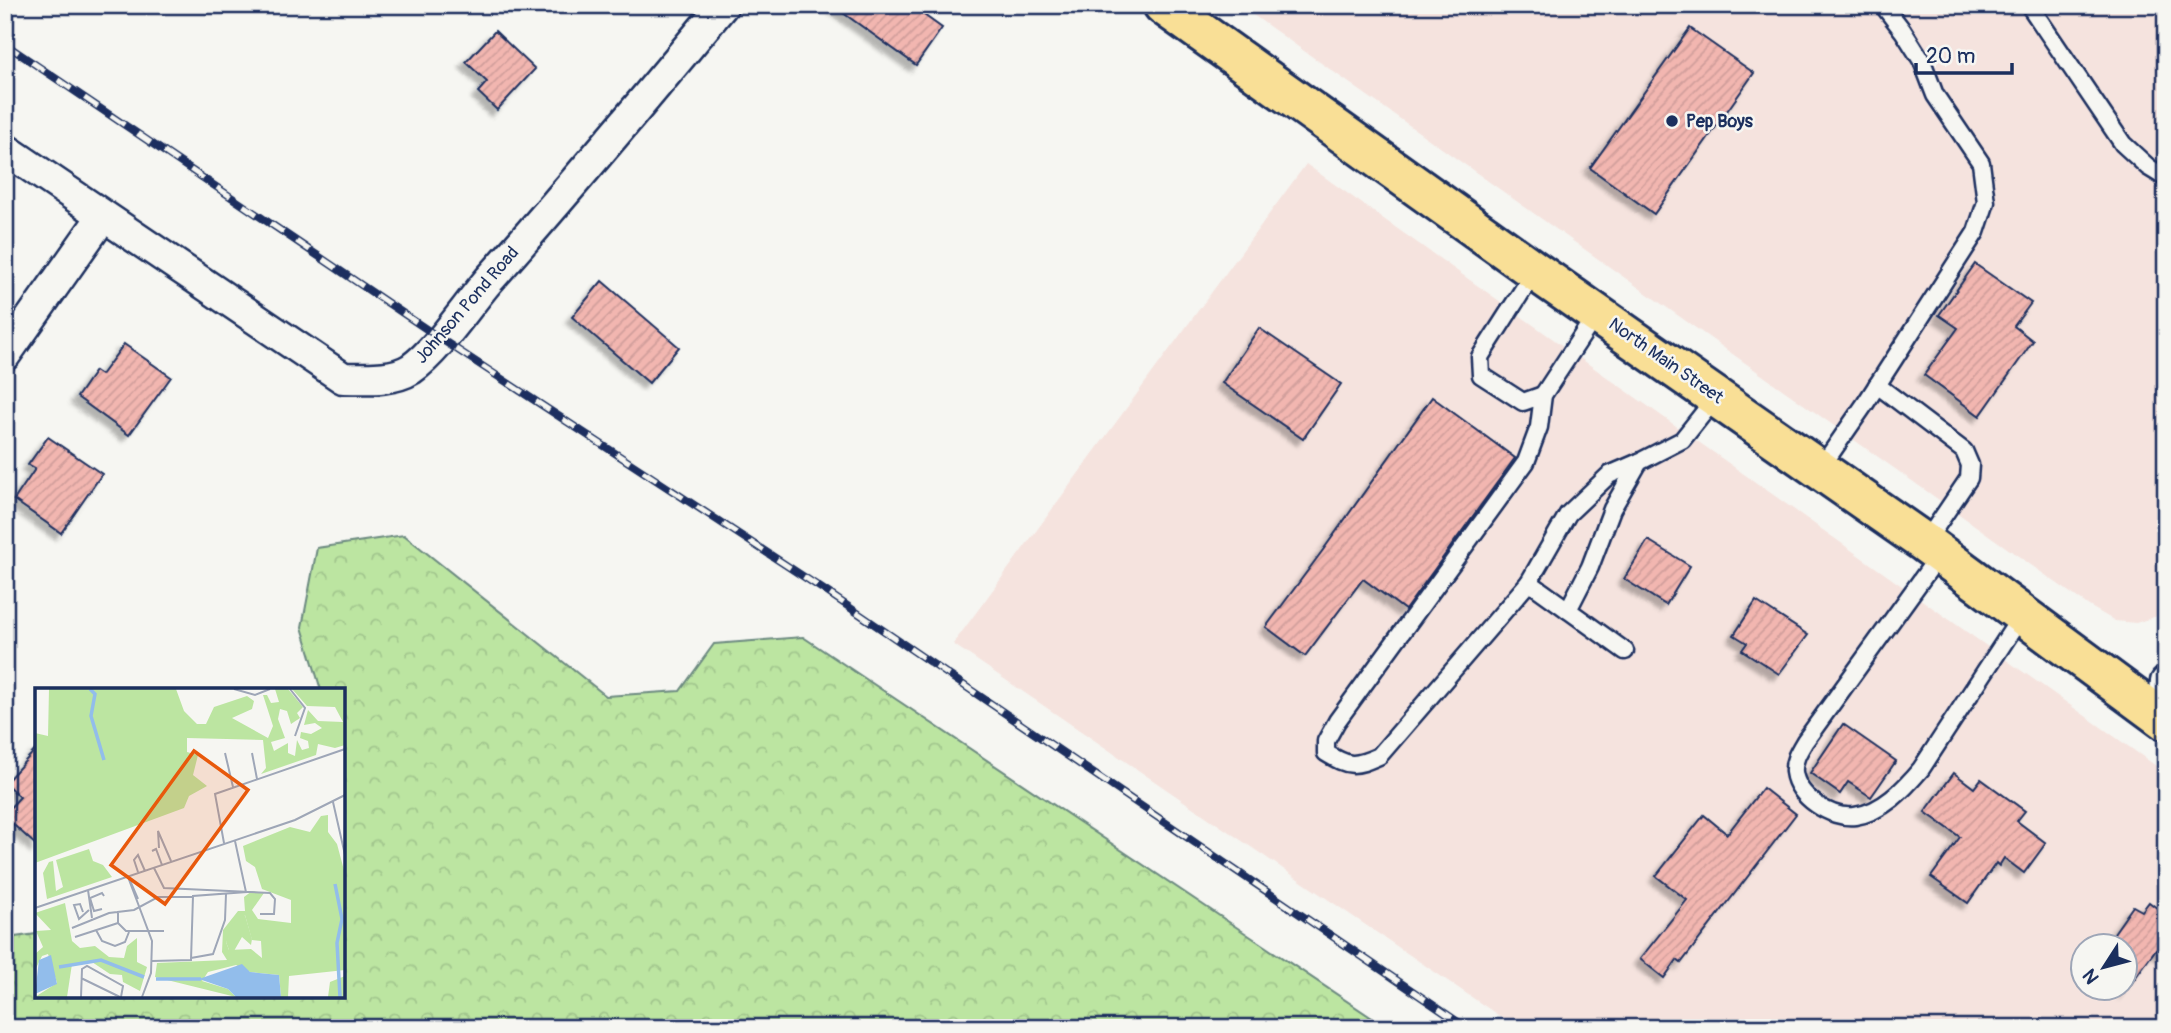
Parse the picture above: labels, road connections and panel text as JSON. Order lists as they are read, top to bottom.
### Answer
{
  "streets": {
    "highway": ["North Main Street"],
    "street": ["Johnson Pond Road"]
  },
  "places": ["Pep Boys"],
  "scale_bar": "20 m",
  "north": "bottom left"
}
